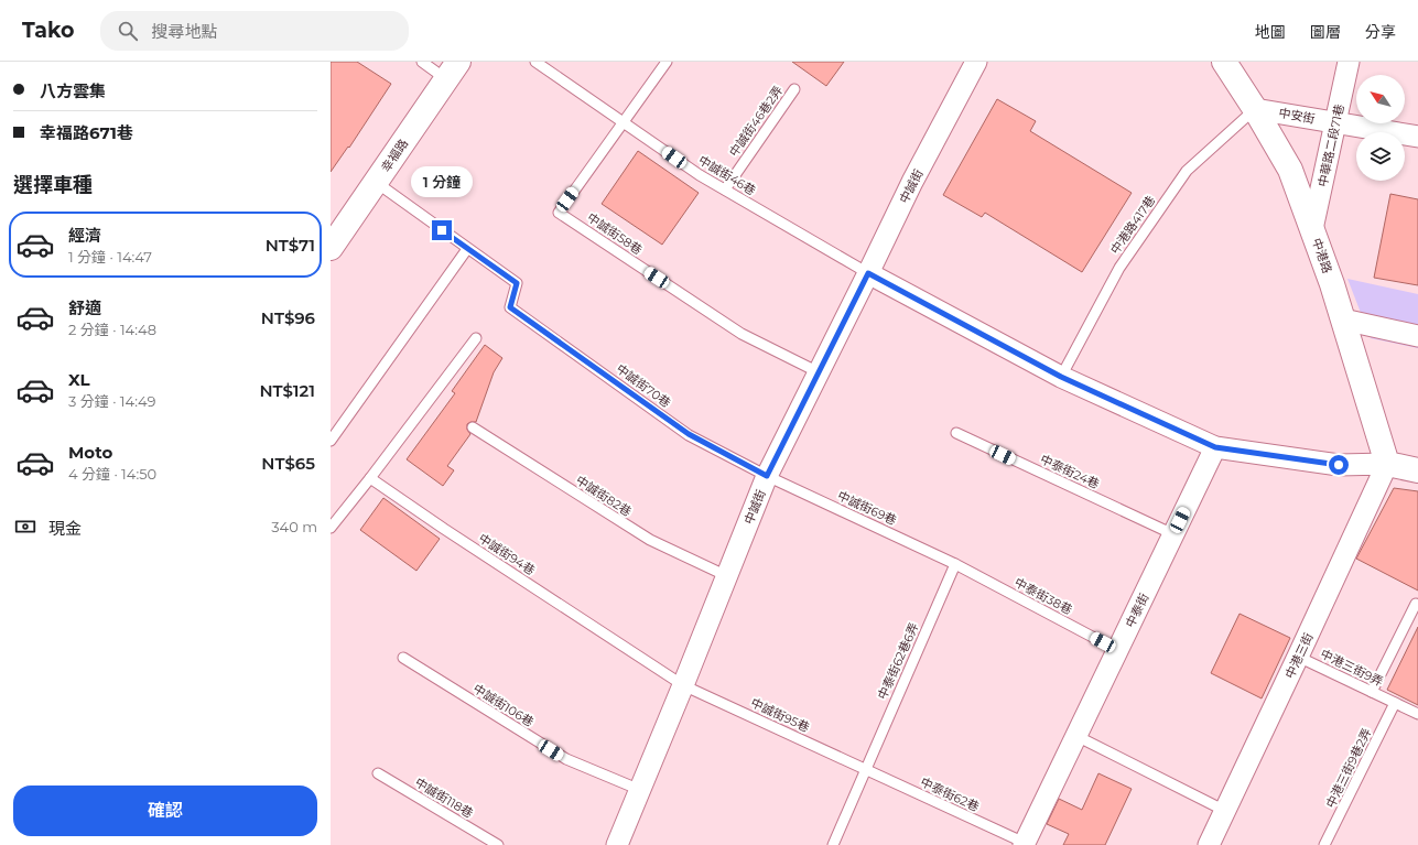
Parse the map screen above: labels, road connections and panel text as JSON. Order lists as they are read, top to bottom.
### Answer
{
  "streets": {
    "street": [
      "中安街",
      "中華路二段71巷",
      "幸福路",
      "中誠街",
      "中港路",
      "中泰街",
      "中港三街"
    ],
    "lane": [
      "中誠街46巷2弄",
      "中誠街46巷",
      "中港路417巷",
      "中誠街58巷",
      "中誠街70巷",
      "中泰街24巷",
      "中誠街82巷",
      "中誠街69巷",
      "中誠街94巷",
      "中泰街38巷",
      "中泰街62巷6弄",
      "中港三街9弄",
      "中誠街106巷",
      "中誠街95巷",
      "中港三街9巷2弄",
      "中泰街62巷",
      "中誠街118巷"
    ]
  },
  "crossings": [
    ["中安街", "中華路二段71巷"],
    ["中安街", "中港路417巷"],
    ["中安街", "中港路"],
    ["中誠街46巷2弄", "中誠街46巷"],
    ["中華路二段71巷", "中港路"],
    ["中誠街46巷", "中誠街"],
    ["中誠街46巷", "中誠街58巷"],
    ["中誠街", "中誠街58巷"],
    ["中誠街", "中誠街70巷"],
    ["中誠街", "中誠街82巷"],
    ["中誠街", "中誠街69巷"],
    ["中誠街", "中誠街94巷"],
    ["中誠街", "中誠街106巷"],
    ["中誠街", "中誠街95巷"],
    ["中港路417巷", "中港路"],
    ["中港路", "中港三街"],
    ["中誠街70巷", "中誠街69巷"],
    ["中泰街24巷", "中泰街"],
    ["中誠街69巷", "中泰街38巷"],
    ["中誠街69巷", "中泰街62巷6弄"],
    ["中誠街94巷", "中誠街95巷"],
    ["中泰街38巷", "中泰街"],
    ["中泰街38巷", "中泰街62巷6弄"],
    ["中泰街", "中泰街62巷"],
    ["中港三街", "中港三街9弄"],
    ["中泰街62巷6弄", "中誠街95巷"],
    ["中泰街62巷6弄", "中泰街62巷"],
    ["中港三街9弄", "中港三街9巷2弄"],
    ["中誠街95巷", "中泰街62巷"]
  ],
  "north": "top left",
  "page": {
    "header": "Tako",
    "search": "搜尋地點",
    "nav": ["地圖", "圖層", "分享"],
    "banner": ["八方雲集", "幸福路671巷"],
    "heading": "選擇車種",
    "bubble": "1 分鐘",
    "list": [
      {
        "name": "經濟",
        "note": "1 分鐘 · 14:47",
        "value": "NT$71"
      },
      {
        "name": "舒適",
        "note": "2 分鐘 · 14:48",
        "value": "NT$96"
      },
      {
        "name": "XL",
        "note": "3 分鐘 · 14:49",
        "value": "NT$121"
      },
      {
        "name": "Moto",
        "note": "4 分鐘 · 14:50",
        "value": "NT$65"
      }
    ],
    "pay": ["現金", "340 m"],
    "buttons": "確認"
  }
}
